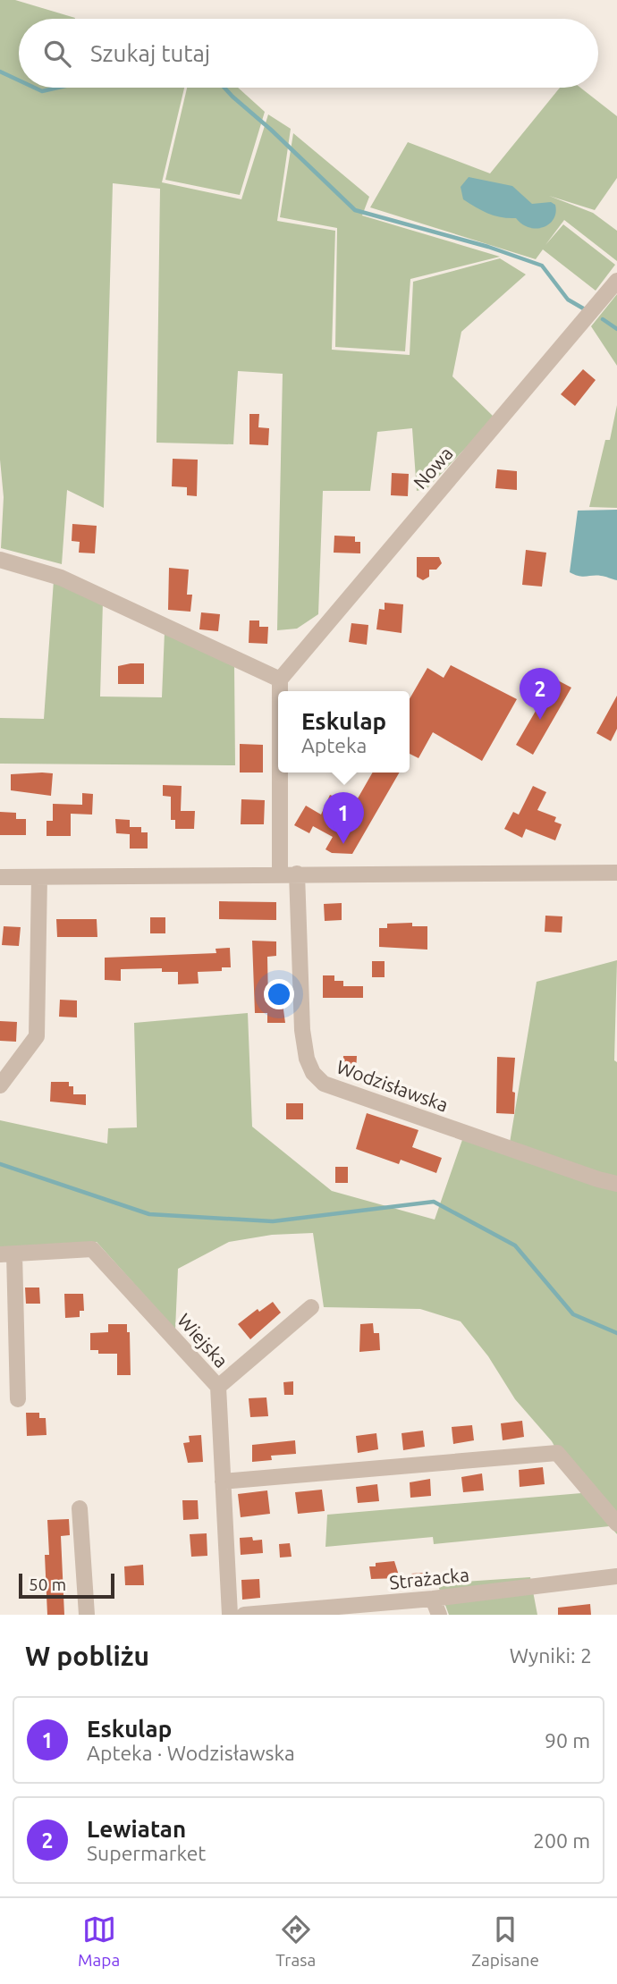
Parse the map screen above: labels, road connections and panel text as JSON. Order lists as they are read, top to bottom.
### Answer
{
  "streets": {
    "street": [
      "Nowa",
      "Wodzisławska",
      "Wiejska",
      "Strażacka"
    ]
  },
  "scale_bar": "50 m",
  "page": {
    "search": "Szukaj tutaj",
    "pins": ["2", "1"],
    "popup": ["Eskulap", "Apteka"],
    "scale": "50 m",
    "heading": ["W pobliżu", "Wyniki: 2"],
    "list": [
      {
        "mark": "1",
        "name": "Eskulap",
        "note": "Apteka · Wodzisławska",
        "value": "90 m"
      },
      {
        "mark": "2",
        "name": "Lewiatan",
        "note": "Supermarket",
        "value": "200 m"
      }
    ],
    "nav": ["Mapa", "Trasa", "Zapisane"]
  }
}
